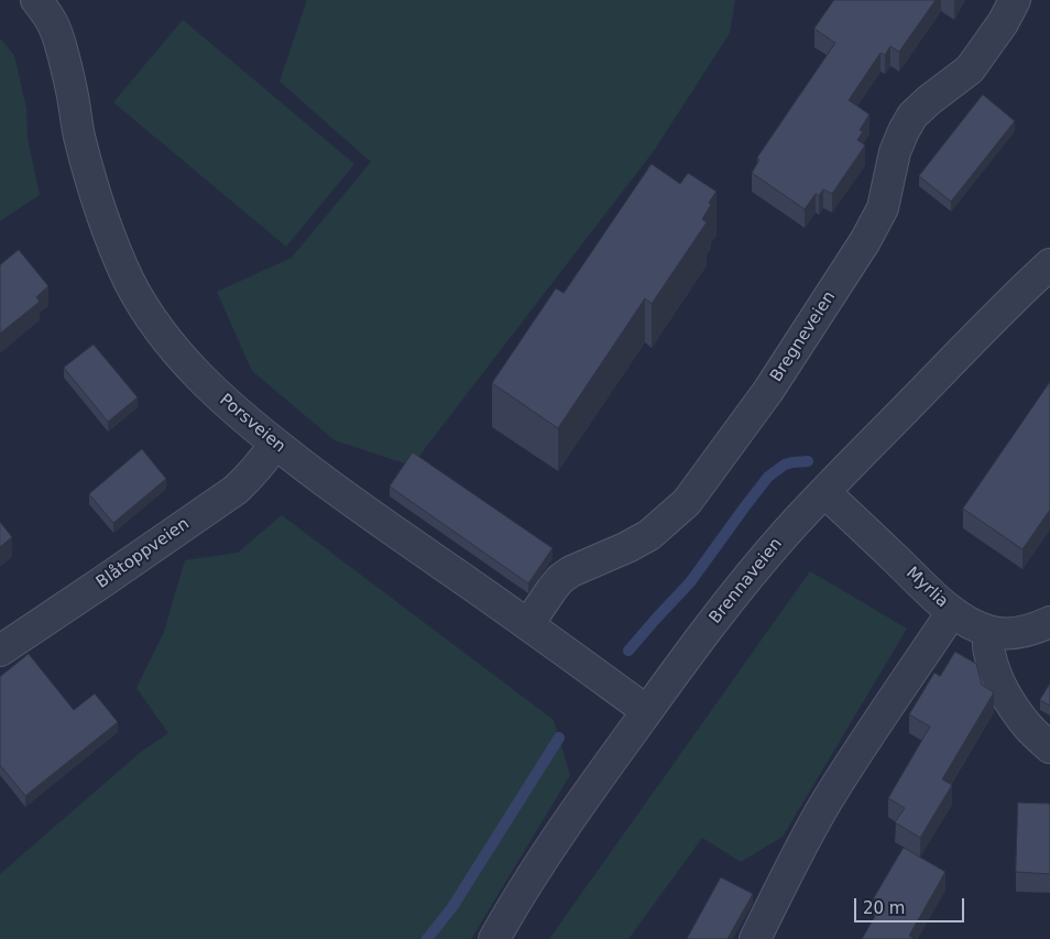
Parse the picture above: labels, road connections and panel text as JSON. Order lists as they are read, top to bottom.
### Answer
{
  "streets": {
    "street": [
      "Bregneveien",
      "Porsveien",
      "Blåtoppveien",
      "Brennaveien",
      "Myrlia"
    ]
  },
  "crossings": [
    ["Bregneveien", "Porsveien"],
    ["Porsveien", "Blåtoppveien"],
    ["Porsveien", "Brennaveien"],
    ["Brennaveien", "Myrlia"]
  ],
  "scale_bar": "20 m"
}
